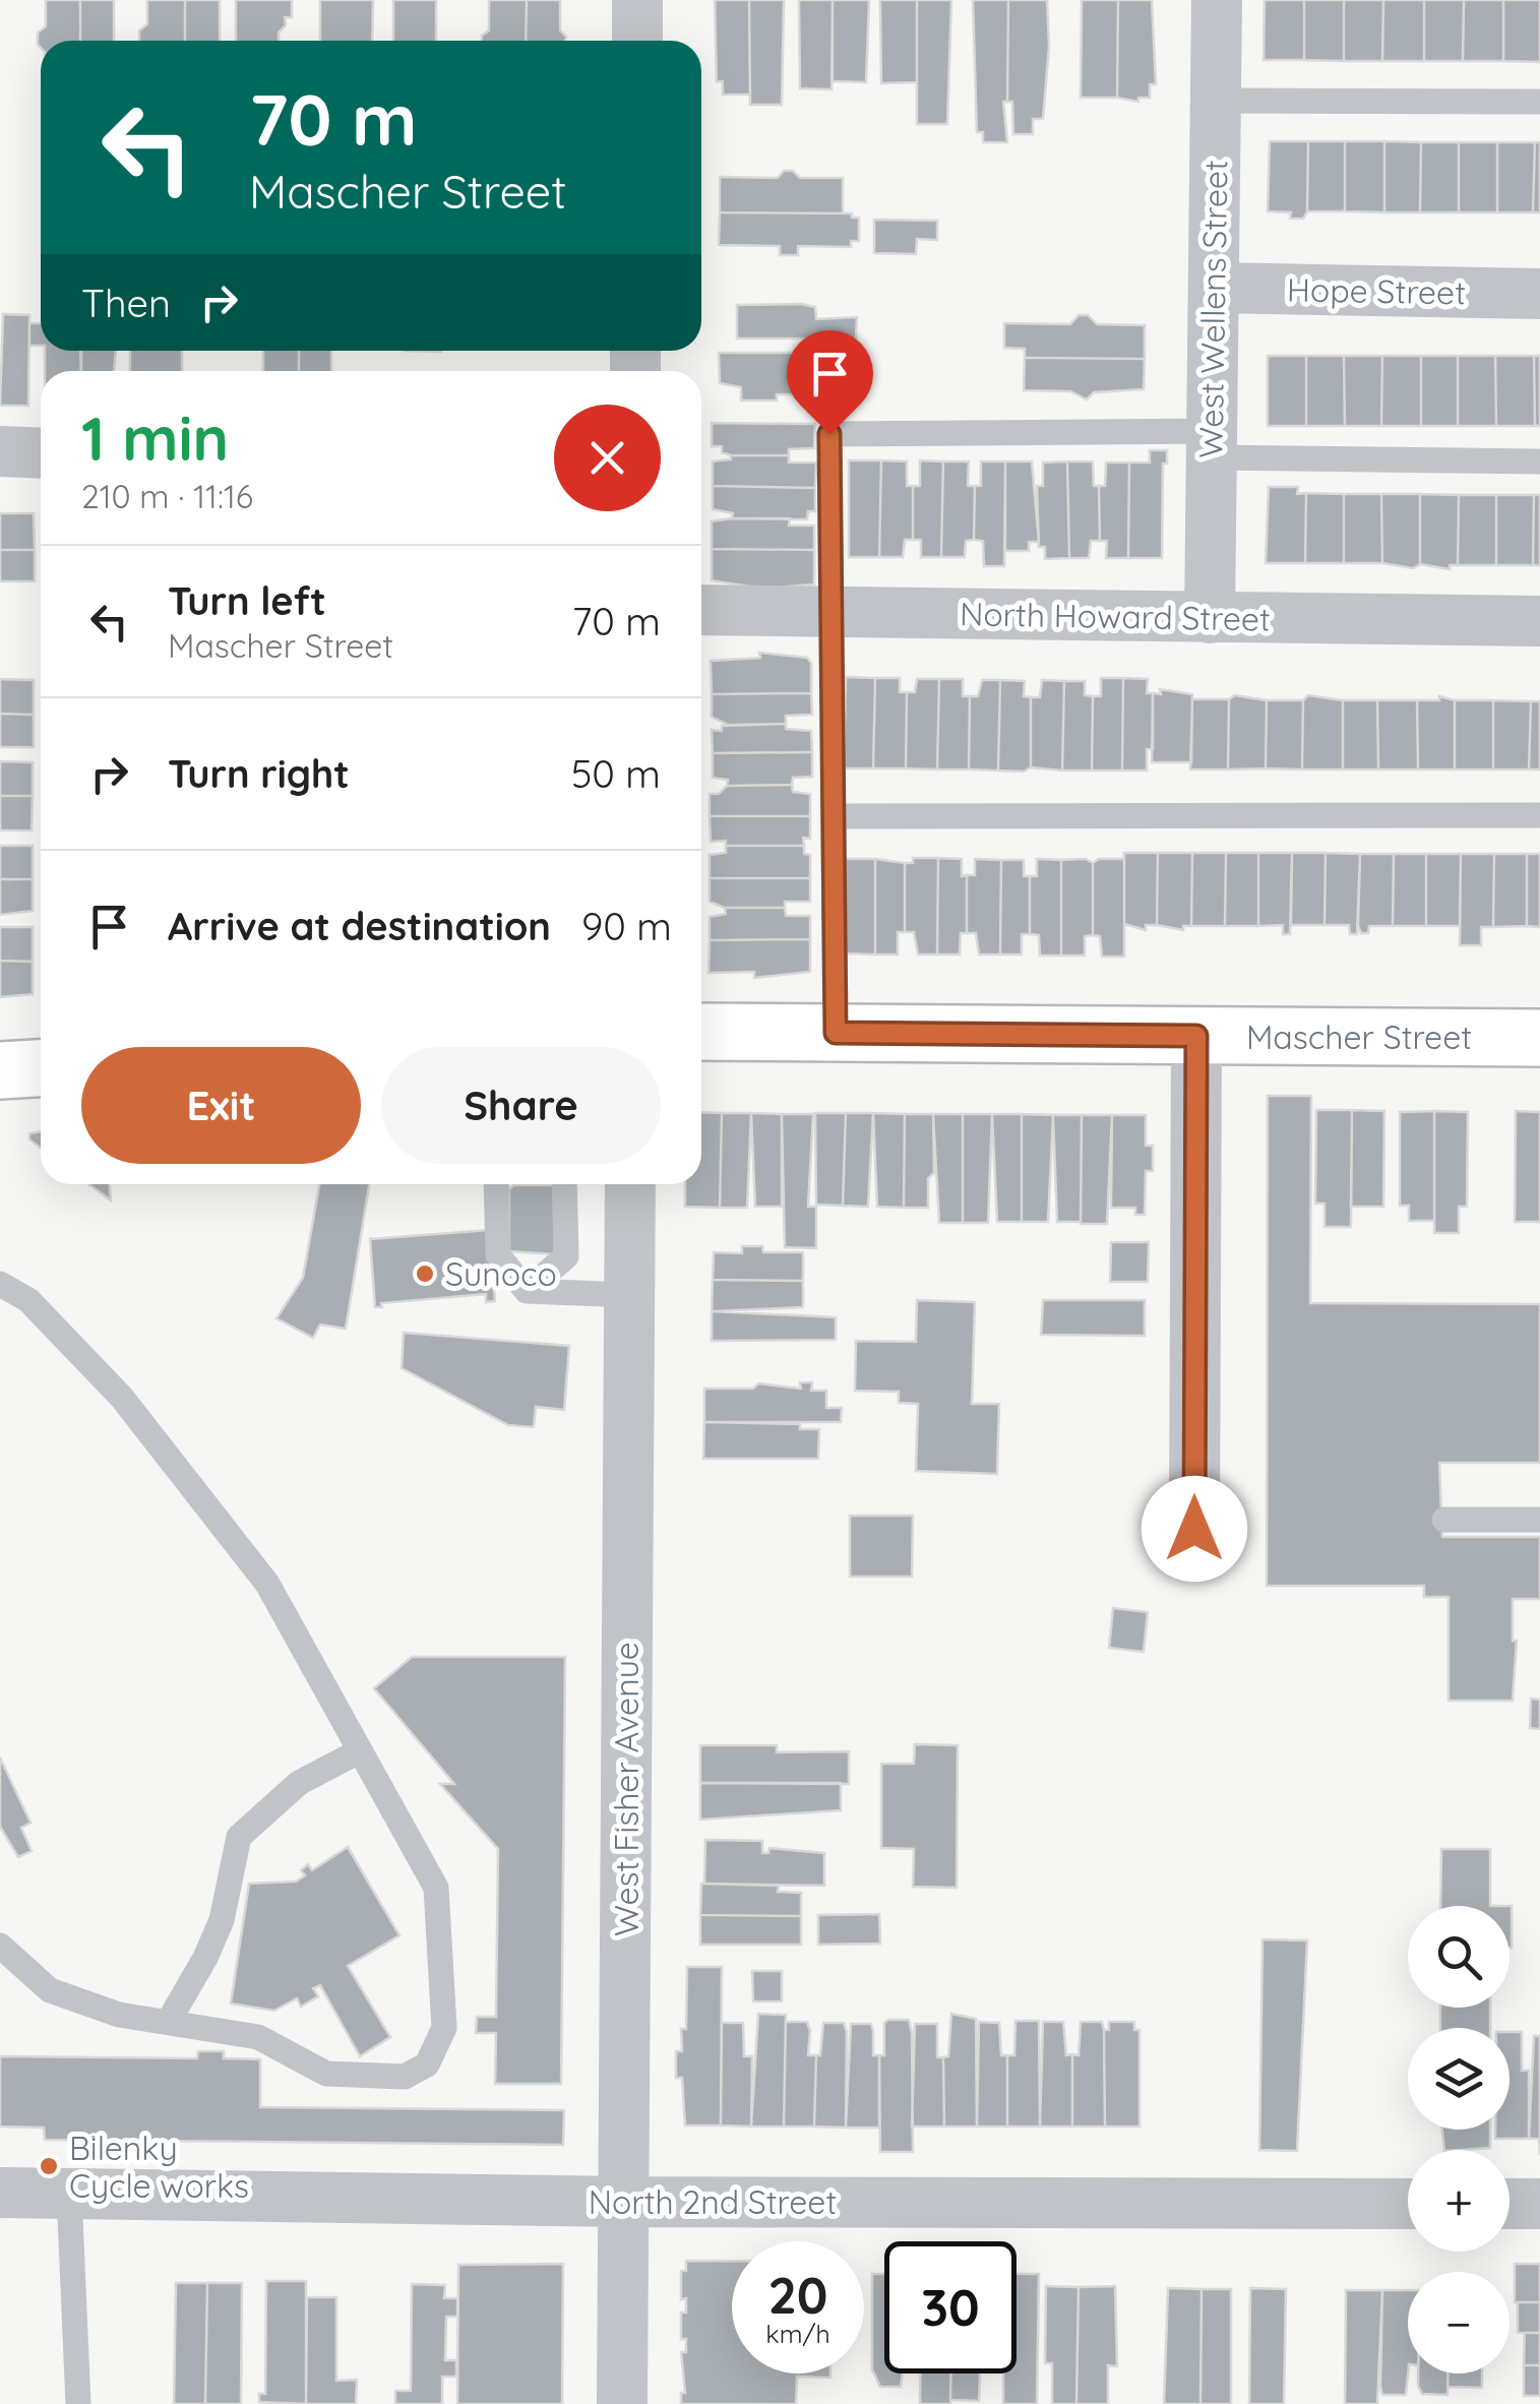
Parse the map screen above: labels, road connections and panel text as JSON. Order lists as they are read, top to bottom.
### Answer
{
  "streets": {
    "street": [
      "Hope Street",
      "West Wellens Street",
      "North Howard Street",
      "Mascher Street",
      "West Fisher Avenue",
      "North 2nd Street"
    ]
  },
  "crossings": [
    ["Hope Street", "West Wellens Street"],
    ["West Wellens Street", "North Howard Street"],
    ["West Fisher Avenue", "North 2nd Street"]
  ],
  "places": ["Sunoco", "Bilenky Cycle works"],
  "page": {
    "turn": ["70 m", "Mascher Street"],
    "then": "Then",
    "heading": ["1 min", "210 m · 11:16"],
    "list": [
      {
        "name": "Turn left",
        "note": "Mascher Street",
        "value": "70 m"
      },
      {
        "name": "Turn right",
        "value": "50 m"
      },
      {
        "name": "Arrive at destination",
        "value": "90 m"
      }
    ],
    "buttons": ["Exit", "Share"],
    "map_buttons": ["+", "−"],
    "speed": "20 km/h",
    "limit": "30"
  }
}
